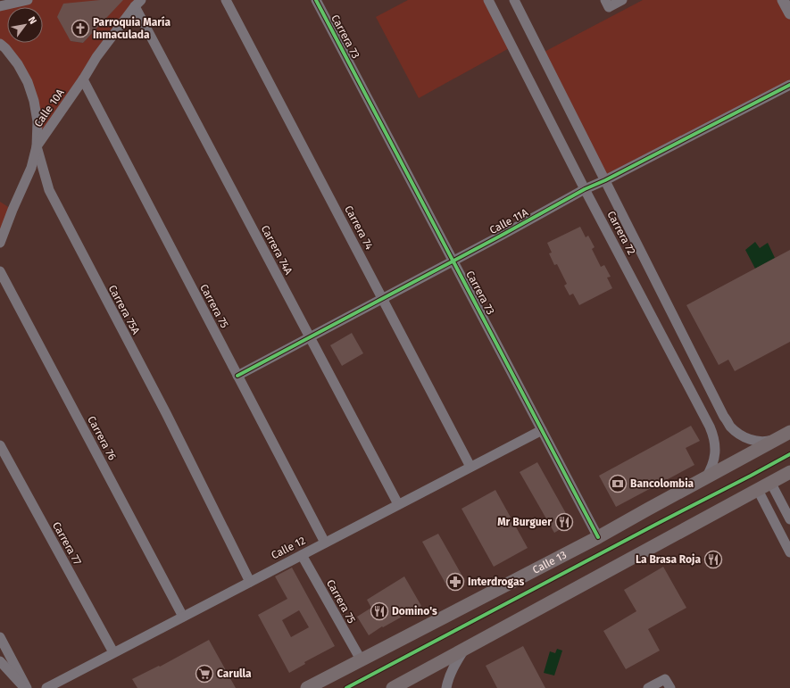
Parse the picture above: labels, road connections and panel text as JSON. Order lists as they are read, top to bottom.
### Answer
{
  "streets": {
    "main road": ["Calle 13"],
    "street": [
      "Carrera 73",
      "Calle 10A",
      "Calle 11A",
      "Carrera 74",
      "Carrera 72",
      "Carrera 74A",
      "Carrera 75",
      "Carrera 75A",
      "Carrera 76",
      "Carrera 77",
      "Calle 12"
    ]
  },
  "crossings": [
    ["Carrera 73", "Calle 11A"],
    ["Carrera 73", "Calle 12"],
    ["Carrera 73", "Calle 13"],
    ["Calle 10A", "Carrera 74A"],
    ["Calle 10A", "Carrera 75"],
    ["Calle 10A", "Carrera 75A"],
    ["Calle 11A", "Carrera 74"],
    ["Calle 11A", "Carrera 72"],
    ["Calle 11A", "Carrera 74A"],
    ["Calle 11A", "Carrera 75"],
    ["Carrera 74", "Calle 12"],
    ["Carrera 72", "Calle 13"],
    ["Carrera 74A", "Calle 12"],
    ["Carrera 75", "Calle 12"],
    ["Carrera 75", "Calle 13"],
    ["Carrera 75A", "Calle 12"],
    ["Carrera 76", "Calle 12"],
    ["Carrera 77", "Calle 12"]
  ],
  "places": {
    "church": ["Parroquia María Inmaculada"],
    "bank": ["Bancolombia"],
    "restaurant": ["Mr Burguer", "La Brasa Roja", "Domino's"],
    "pharmacy": ["Interdrogas"],
    "supermarket": ["Carulla"]
  },
  "north": "top right"
}
